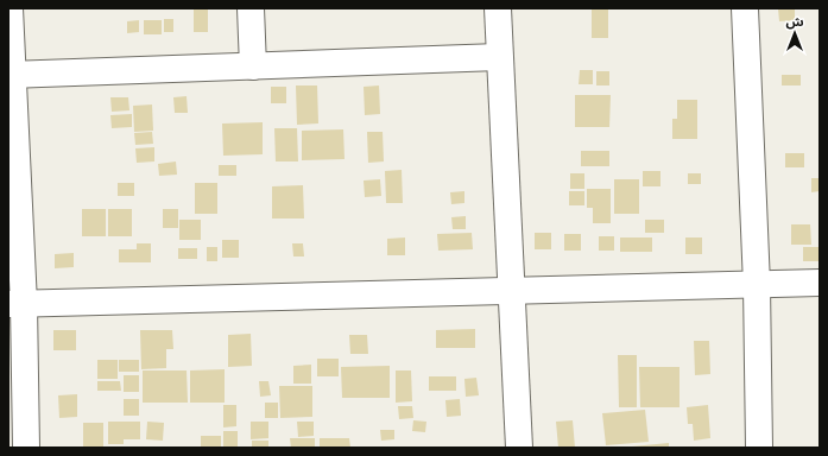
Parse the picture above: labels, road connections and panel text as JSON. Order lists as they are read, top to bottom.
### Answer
{
  "north": "top"
}
